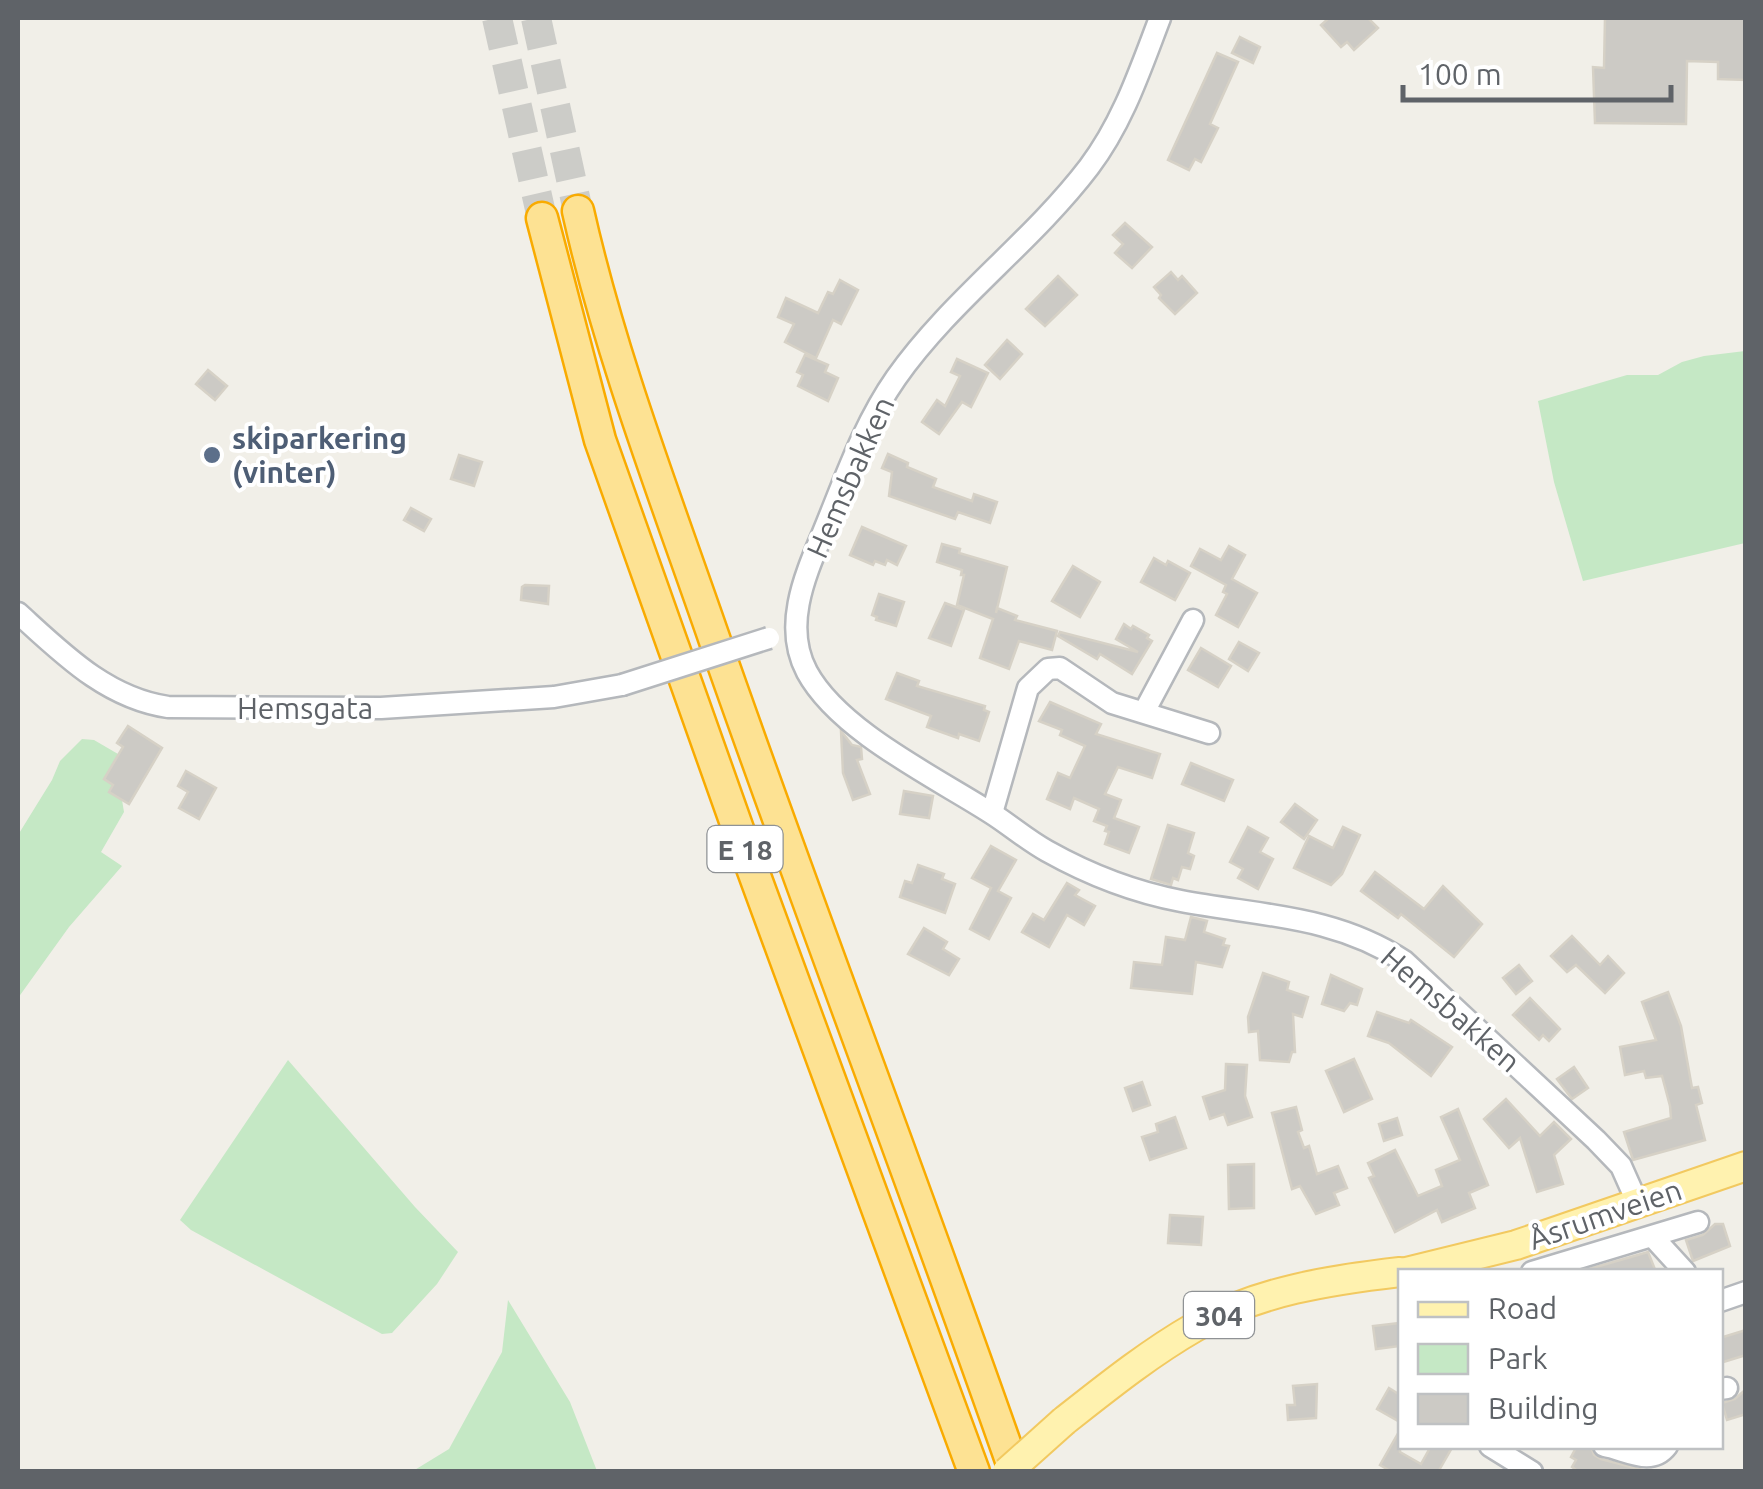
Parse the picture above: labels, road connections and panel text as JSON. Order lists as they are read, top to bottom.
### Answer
{
  "streets": {
    "highway": ["E 18"],
    "main road": ["Åsrumveien", "304"],
    "street": ["Hemsbakken", "Hemsgata"]
  },
  "crossings": [
    ["Hemsbakken", "Hemsgata"],
    ["Hemsbakken", "Åsrumveien"],
    ["E 18", "Åsrumveien"]
  ],
  "places": ["skiparkering (vinter)"],
  "legend": ["Road", "Park", "Building"],
  "scale_bar": "100 m"
}
